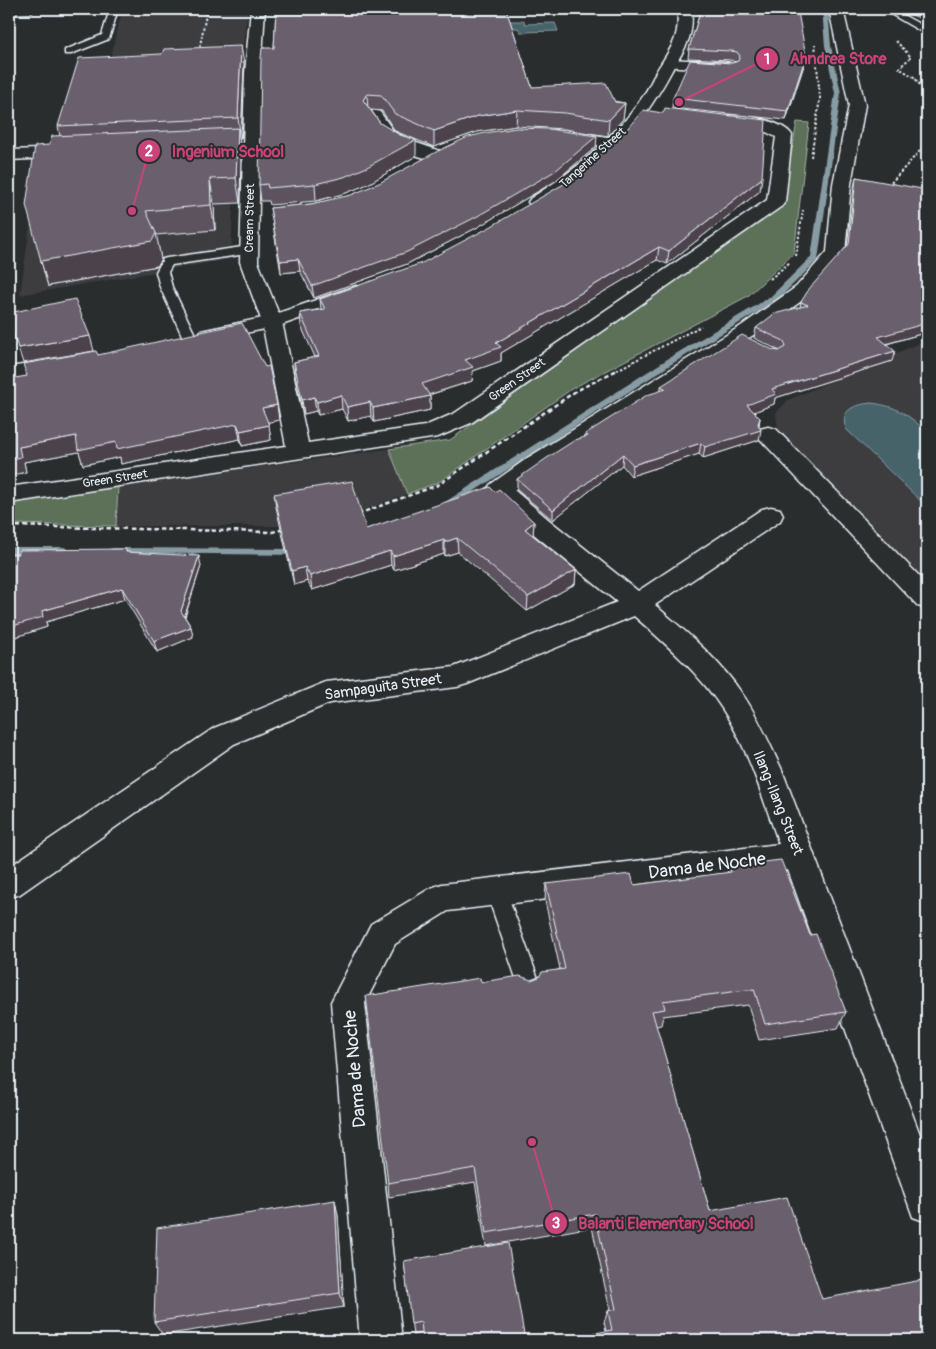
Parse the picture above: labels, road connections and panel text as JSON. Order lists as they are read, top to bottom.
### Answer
{
  "streets": {
    "street": [
      "Tangerine Street",
      "Cream Street",
      "Green Street",
      "Sampaguita Street",
      "Ilang-Ilang Street",
      "Dama de Noche"
    ]
  },
  "crossings": [
    ["Cream Street", "Green Street"],
    ["Sampaguita Street", "Ilang-Ilang Street"],
    ["Ilang-Ilang Street", "Dama de Noche"]
  ],
  "places": ["Ahndrea Store", "Ingenium School", "Balanti Elementary School"]
}
